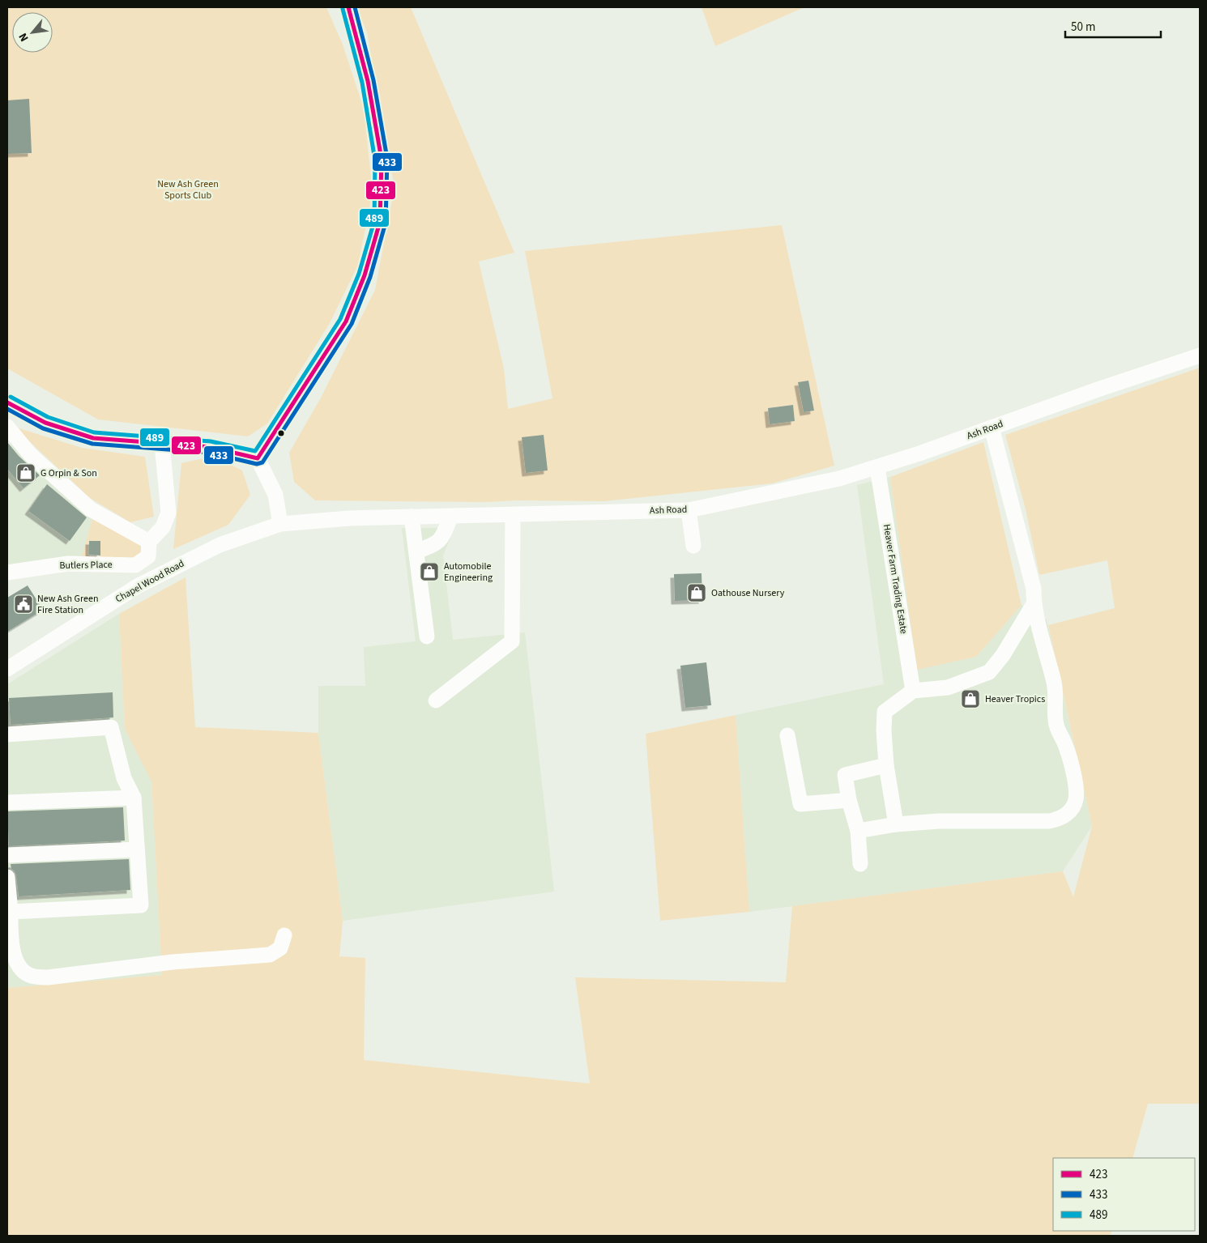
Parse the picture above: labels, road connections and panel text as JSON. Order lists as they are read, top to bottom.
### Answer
{
  "streets": {
    "street": [
      "Ash Road",
      "Butlers Place",
      "Heaver Farm Trading Estate",
      "Chapel Wood Road"
    ]
  },
  "crossings": [
    ["Ash Road", "Heaver Farm Trading Estate"],
    ["Ash Road", "Chapel Wood Road"]
  ],
  "parks": ["New Ash Green Sports Club"],
  "places": {
    "shop": [
      "G Orpin & Son",
      "Automobile Engineering",
      "Oathouse Nursery",
      "Heaver Tropics"
    ],
    "public building": ["New Ash Green Fire Station"]
  },
  "lines": ["transit line 423", "transit line 433", "transit line 489"],
  "legend": ["423", "433", "489"],
  "scale_bar": "50 m",
  "north": "bottom left"
}
